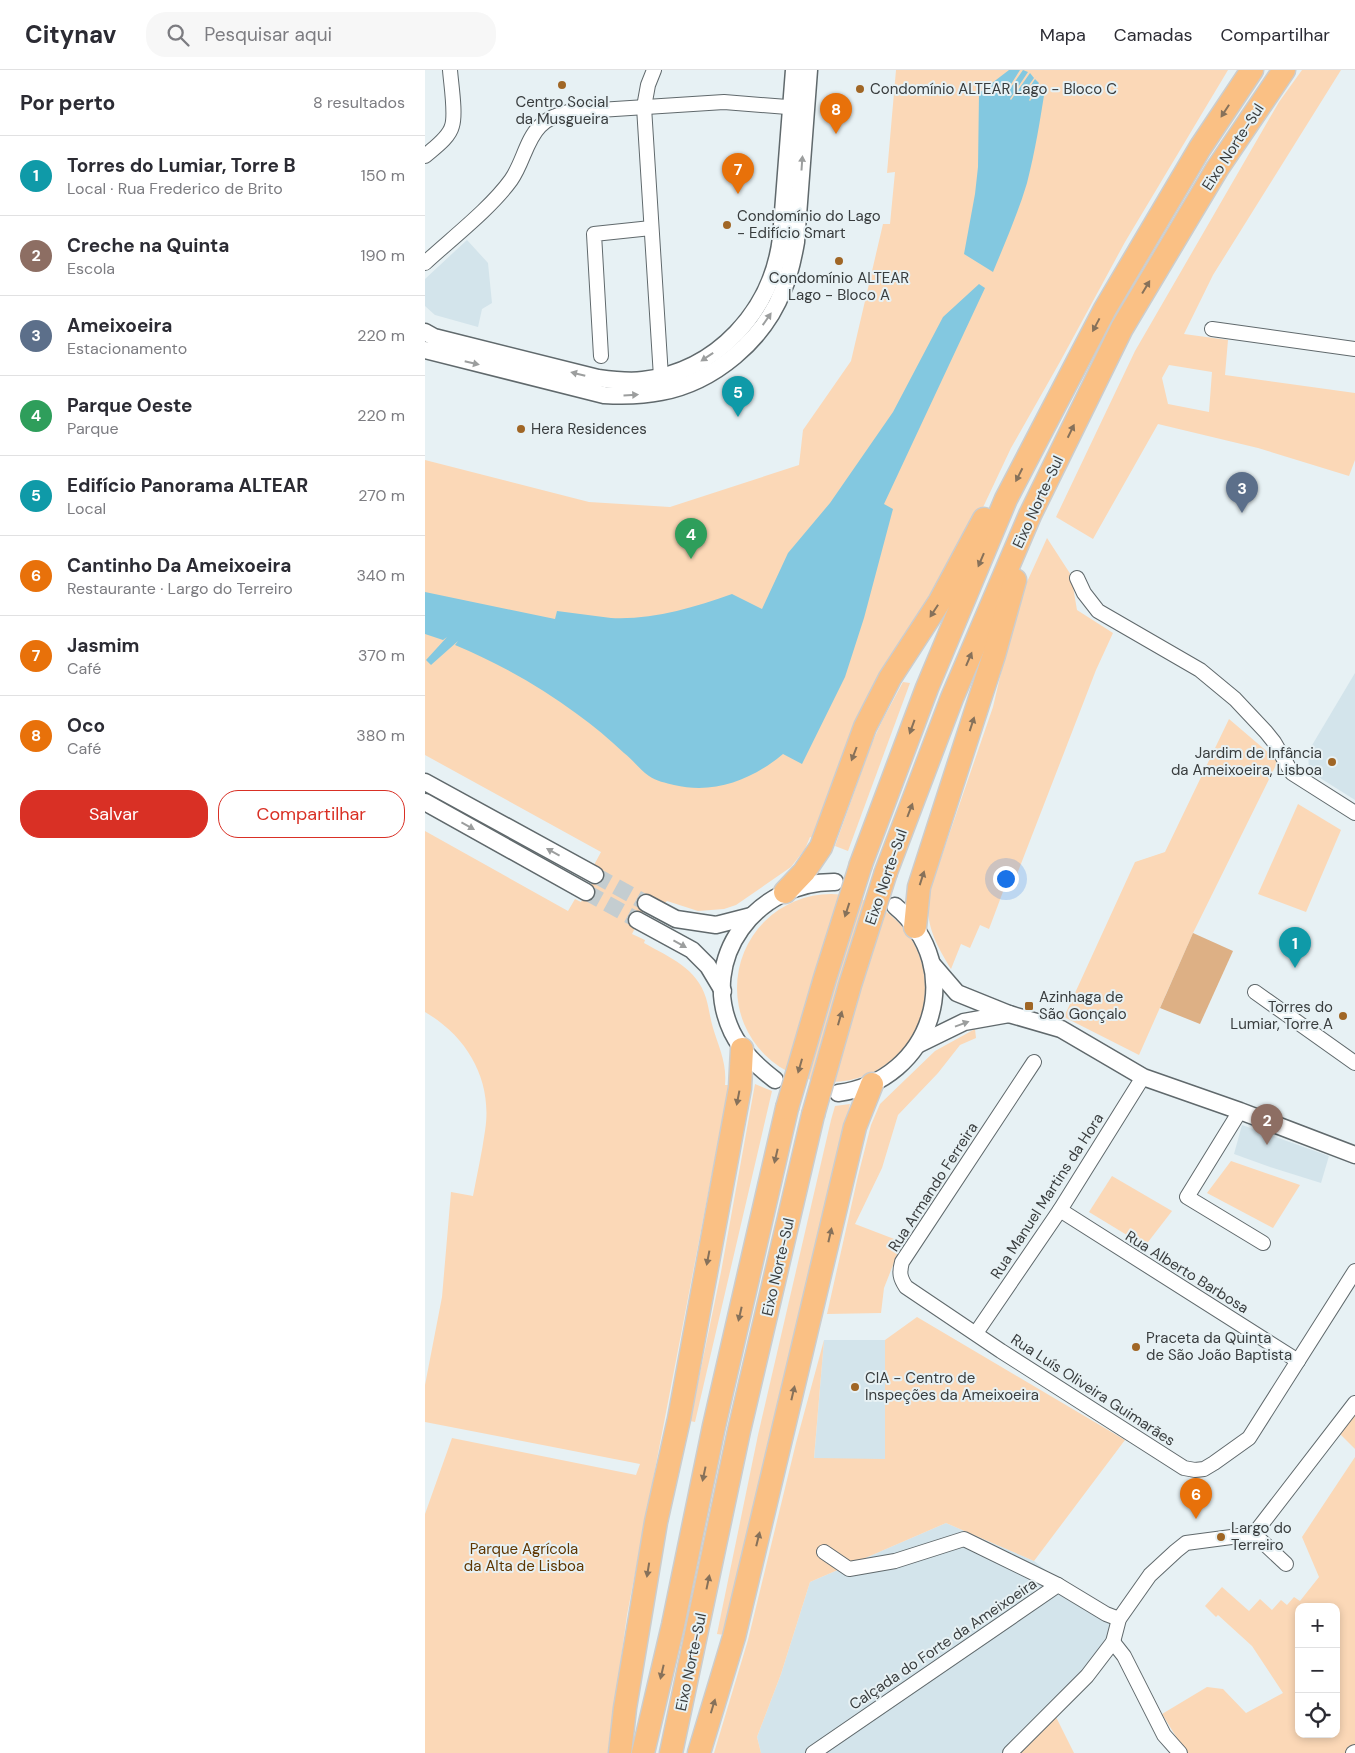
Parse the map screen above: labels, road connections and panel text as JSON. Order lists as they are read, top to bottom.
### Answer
{
  "streets": {
    "highway": ["Eixo Norte-Sul"],
    "street": [
      "Rua Armando Ferreira",
      "Rua Manuel Martins da Hora",
      "Rua Alberto Barbosa",
      "Rua Luís Oliveira Guimarães",
      "Calçada do Forte da Ameixoeira"
    ]
  },
  "crossings": [
    ["Rua Armando Ferreira", "Rua Manuel Martins da Hora"],
    ["Rua Armando Ferreira", "Rua Luís Oliveira Guimarães"],
    ["Rua Manuel Martins da Hora", "Rua Alberto Barbosa"],
    ["Rua Manuel Martins da Hora", "Rua Luís Oliveira Guimarães"],
    ["Rua Alberto Barbosa", "Rua Luís Oliveira Guimarães"]
  ],
  "parks": ["Parque Agrícola da Alta de Lisboa"],
  "places": {
    "other": [
      "Centro Social da Musgueira",
      "Condomínio ALTEAR Lago - Bloco C",
      "Condomínio do Lago - Edifício Smart",
      "Condomínio ALTEAR Lago - Bloco A",
      "Hera Residences",
      "Jardim de Infância da Ameixoeira, Lisboa",
      "Torres do Lumiar, Torre A",
      "Praceta da Quinta de São João Baptista",
      "CIA - Centro de Inspeções da Ameixoeira",
      "Largo do Terreiro"
    ],
    "transit": ["Azinhaga de São Gonçalo"]
  },
  "page": {
    "header": "Citynav",
    "search": "Pesquisar aqui",
    "nav": ["Mapa", "Camadas", "Compartilhar"],
    "heading": ["Por perto", "8 resultados"],
    "pins": [
      "8",
      "7",
      "5",
      "3",
      "4",
      "1",
      "2",
      "6"
    ],
    "list": [
      {
        "mark": "1",
        "name": "Torres do Lumiar, Torre B",
        "note": "Local · Rua Frederico de Brito",
        "value": "150 m"
      },
      {
        "mark": "2",
        "name": "Creche na Quinta",
        "note": "Escola",
        "value": "190 m"
      },
      {
        "mark": "3",
        "name": "Ameixoeira",
        "note": "Estacionamento",
        "value": "220 m"
      },
      {
        "mark": "4",
        "name": "Parque Oeste",
        "note": "Parque",
        "value": "220 m"
      },
      {
        "mark": "5",
        "name": "Edifício Panorama ALTEAR",
        "note": "Local",
        "value": "270 m"
      },
      {
        "mark": "6",
        "name": "Cantinho Da Ameixoeira",
        "note": "Restaurante · Largo do Terreiro",
        "value": "340 m"
      },
      {
        "mark": "7",
        "name": "Jasmim",
        "note": "Café",
        "value": "370 m"
      },
      {
        "mark": "8",
        "name": "Oco",
        "note": "Café",
        "value": "380 m"
      }
    ],
    "buttons": ["Salvar", "Compartilhar"],
    "map_buttons": ["+", "−"]
  }
}
